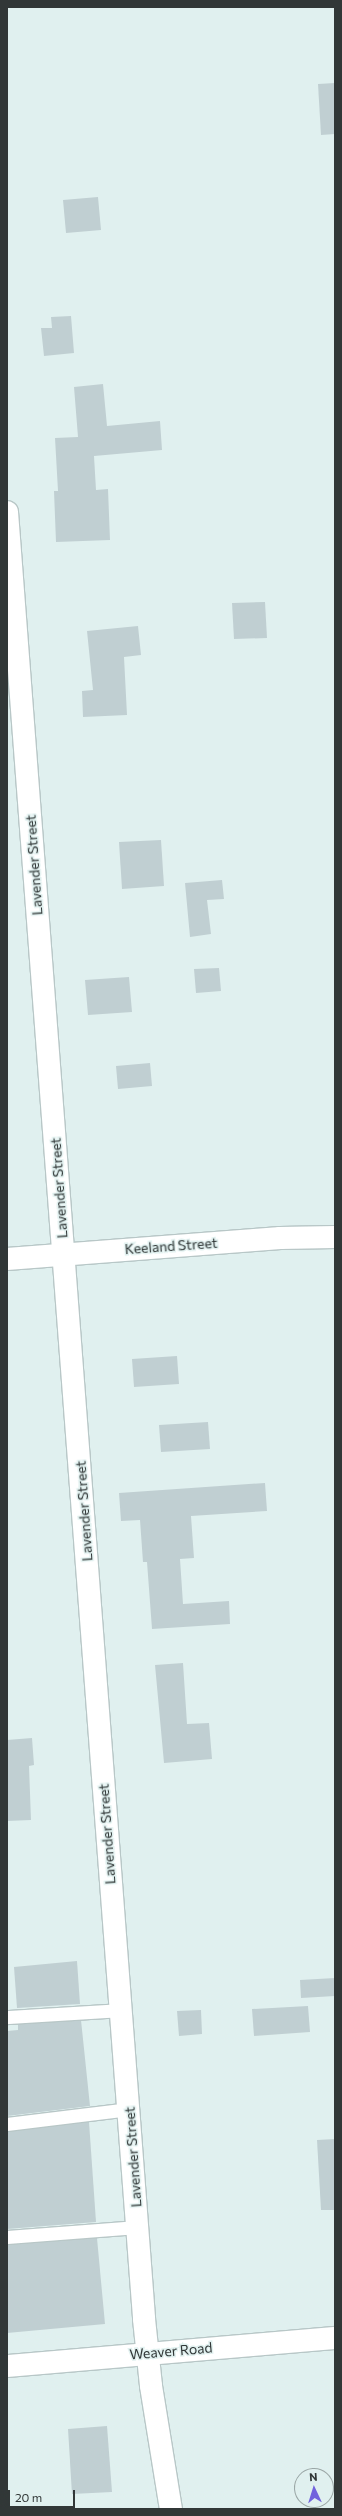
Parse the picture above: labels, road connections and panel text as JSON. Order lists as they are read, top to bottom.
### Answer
{
  "streets": {
    "street": ["Lavender Street", "Keeland Street", "Weaver Road"]
  },
  "crossings": [
    ["Lavender Street", "Keeland Street"],
    ["Lavender Street", "Weaver Road"]
  ],
  "scale_bar": "20 m",
  "north": "top"
}
